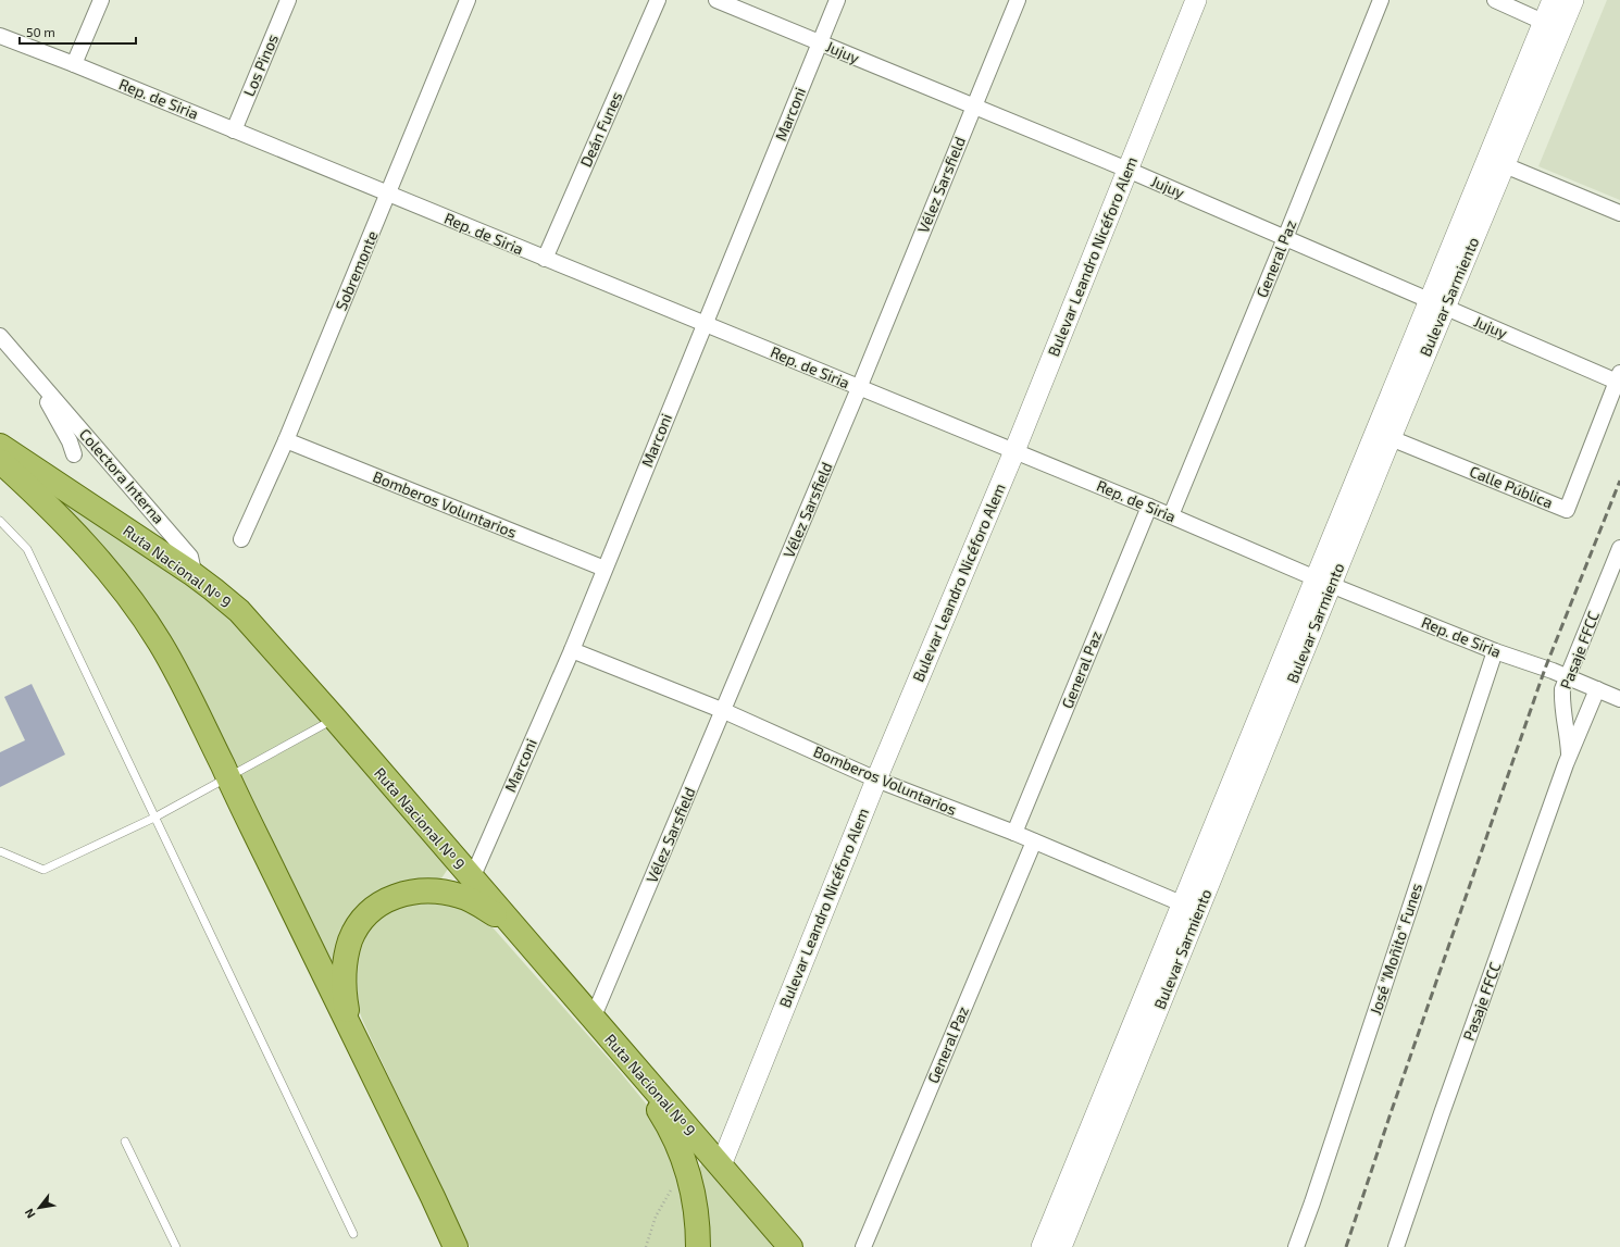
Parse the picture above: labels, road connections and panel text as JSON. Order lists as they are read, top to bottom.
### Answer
{
  "streets": {
    "main road": ["Bulevar Leandro Nicéforo Alem", "Bulevar Sarmiento", "Ruta Nacional Nº 9"],
    "street": [
      "Jujuy",
      "Los Pinos",
      "Rep. de Siria",
      "Marconi",
      "Deán Funes",
      "Vélez Sarsfield",
      "General Paz",
      "Sobremonte",
      "Colectora Interna",
      "Calle Pública",
      "Bomberos Voluntarios",
      "Pasaje FFCC",
      "José \"Moñito\" Funes"
    ]
  },
  "crossings": [
    ["Jujuy", "Marconi"],
    ["Jujuy", "Vélez Sarsfield"],
    ["Jujuy", "Bulevar Leandro Nicéforo Alem"],
    ["Jujuy", "General Paz"],
    ["Jujuy", "Bulevar Sarmiento"],
    ["Jujuy", "Calle Pública"],
    ["Los Pinos", "Rep. de Siria"],
    ["Rep. de Siria", "Marconi"],
    ["Rep. de Siria", "Deán Funes"],
    ["Rep. de Siria", "Vélez Sarsfield"],
    ["Rep. de Siria", "Bulevar Leandro Nicéforo Alem"],
    ["Rep. de Siria", "General Paz"],
    ["Rep. de Siria", "Sobremonte"],
    ["Rep. de Siria", "Bulevar Sarmiento"],
    ["Rep. de Siria", "Pasaje FFCC"],
    ["Rep. de Siria", "José \"Moñito\" Funes"],
    ["Marconi", "Bomberos Voluntarios"],
    ["Marconi", "Ruta Nacional Nº 9"],
    ["Vélez Sarsfield", "Bomberos Voluntarios"],
    ["Vélez Sarsfield", "Ruta Nacional Nº 9"],
    ["Bulevar Leandro Nicéforo Alem", "Bomberos Voluntarios"],
    ["Bulevar Leandro Nicéforo Alem", "Ruta Nacional Nº 9"],
    ["General Paz", "Bomberos Voluntarios"],
    ["Sobremonte", "Bomberos Voluntarios"],
    ["Bulevar Sarmiento", "Calle Pública"],
    ["Bulevar Sarmiento", "Bomberos Voluntarios"],
    ["Colectora Interna", "Ruta Nacional Nº 9"]
  ],
  "scale_bar": "50 m",
  "north": "bottom left"
}
